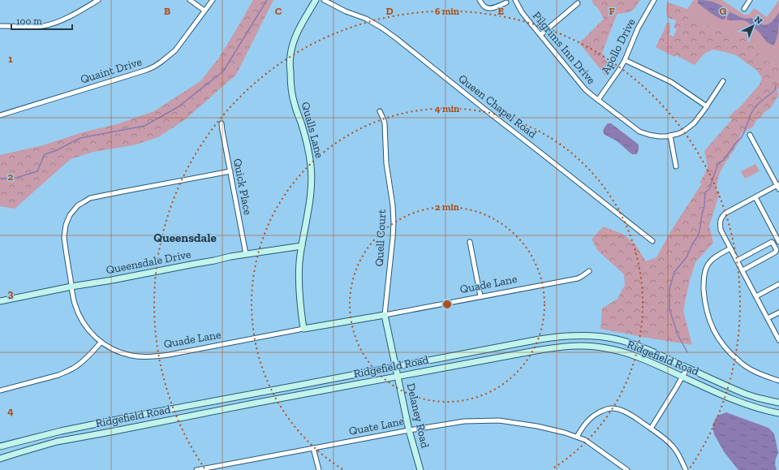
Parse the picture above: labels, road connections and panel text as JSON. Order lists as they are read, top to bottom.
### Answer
{
  "streets": {
    "main road": [
      "Qualls Lane",
      "Quell Court",
      "Queensdale Drive",
      "Quade Lane",
      "Ridgefield Road",
      "Delaney Road"
    ],
    "street": [
      "Apollo Drive",
      "Pilgrims Inn Drive",
      "Quaint Drive",
      "Queen Chapel Road",
      "Quick Place",
      "Quate Lane"
    ]
  },
  "crossings": [
    ["Apollo Drive", "Pilgrims Inn Drive"],
    ["Qualls Lane", "Queensdale Drive"],
    ["Qualls Lane", "Quade Lane"],
    ["Quick Place", "Queensdale Drive"],
    ["Quick Place", "Quade Lane"],
    ["Quell Court", "Quade Lane"],
    ["Quell Court", "Ridgefield Road"],
    ["Quell Court", "Delaney Road"],
    ["Queensdale Drive", "Quade Lane"],
    ["Ridgefield Road", "Delaney Road"],
    ["Delaney Road", "Quate Lane"]
  ],
  "districts": ["Queensdale"],
  "scale_bar": "100 m",
  "north": "top right",
  "grid": {
    "columns": [
      "B",
      "C",
      "D",
      "E",
      "F",
      "G"
    ],
    "rows": [
      "1",
      "2",
      "3",
      "4"
    ]
  },
  "rings": ["6 min", "4 min", "2 min"]
}
